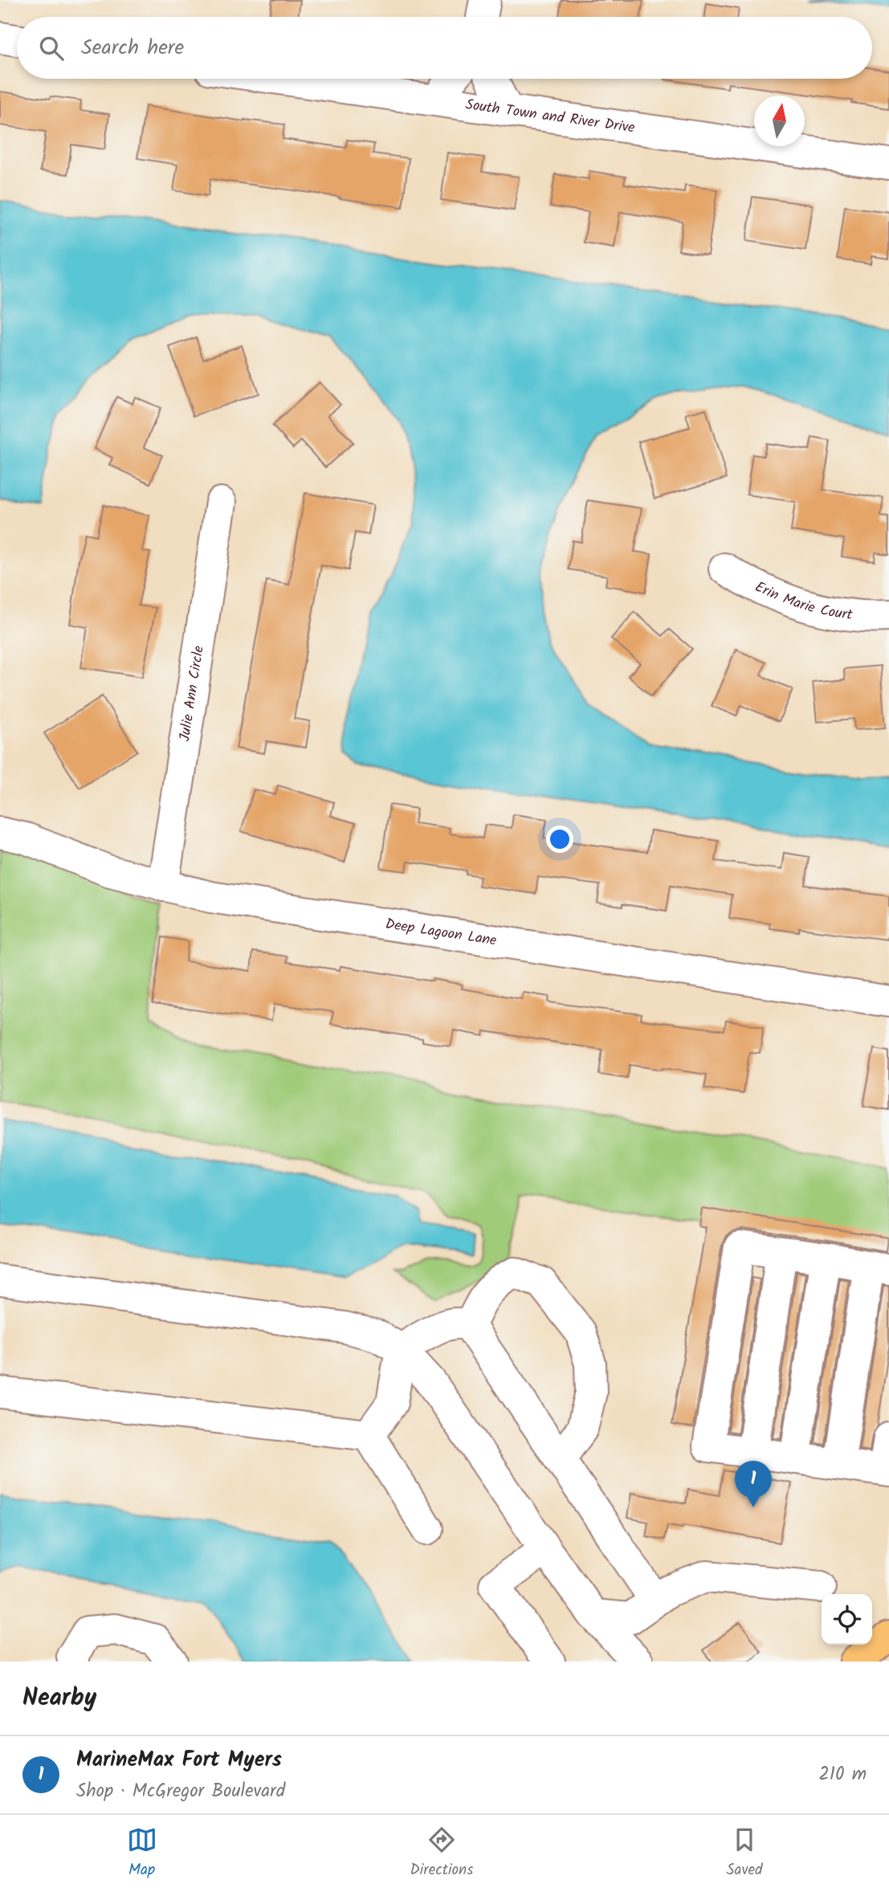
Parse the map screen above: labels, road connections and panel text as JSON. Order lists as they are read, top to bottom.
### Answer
{
  "streets": {
    "street": [
      "South Town and River Drive",
      "Erin Marie Court",
      "Julie Ann Circle",
      "Deep Lagoon Lane"
    ]
  },
  "crossings": [
    ["Julie Ann Circle", "Deep Lagoon Lane"]
  ],
  "north": "top",
  "page": {
    "search": "Search here",
    "pins": "1",
    "heading": "Nearby",
    "list": [
      {
        "mark": "1",
        "name": "MarineMax Fort Myers",
        "note": "Shop · McGregor Boulevard",
        "value": "210 m"
      }
    ],
    "nav": ["Map", "Directions", "Saved"]
  }
}
